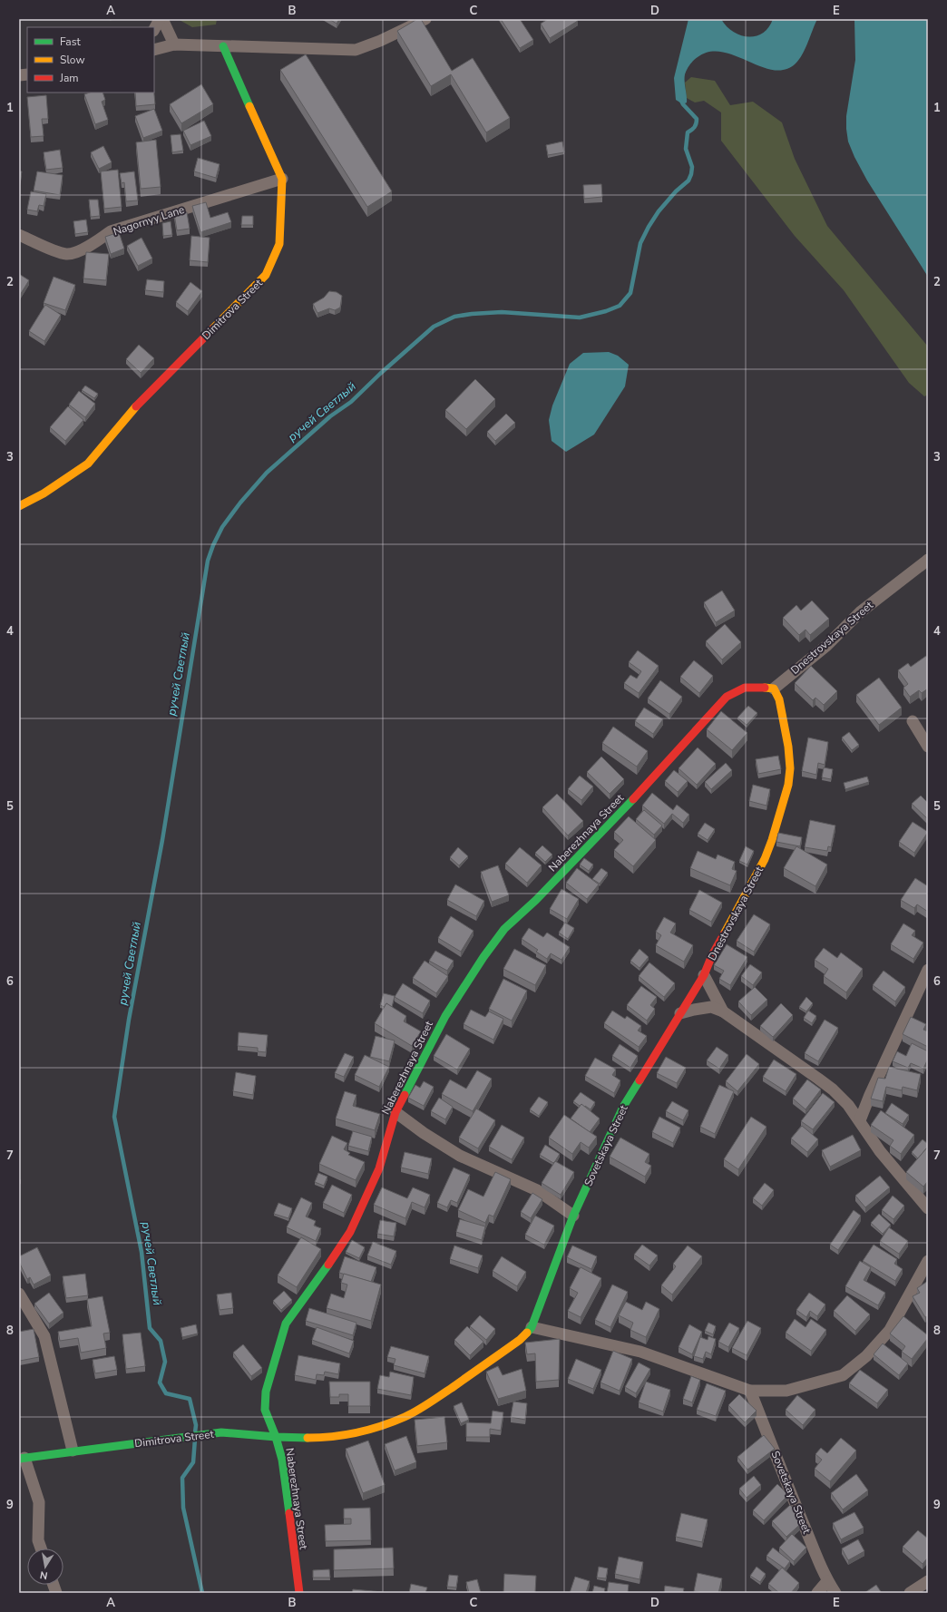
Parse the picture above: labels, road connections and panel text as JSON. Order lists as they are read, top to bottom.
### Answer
{
  "streets": {
    "street": [
      "Nagornyy Lane",
      "Dimitrova Street",
      "Dnestrovskaya Street",
      "Naberezhnaya Street",
      "Sovetskaya Street"
    ]
  },
  "crossings": [
    ["Nagornyy Lane", "Dimitrova Street"],
    ["Dimitrova Street", "Naberezhnaya Street"],
    ["Dimitrova Street", "Sovetskaya Street"],
    ["Dnestrovskaya Street", "Naberezhnaya Street"],
    ["Dnestrovskaya Street", "Sovetskaya Street"],
    ["Naberezhnaya Street", "Sovetskaya Street"]
  ],
  "water": ["ручей Светлый"],
  "legend": ["Fast", "Slow", "Jam"],
  "north": "bottom",
  "grid": {
    "columns": [
      "A",
      "B",
      "C",
      "D",
      "E"
    ],
    "rows": [
      "1",
      "2",
      "3",
      "4",
      "5",
      "6",
      "7",
      "8",
      "9"
    ]
  }
}
